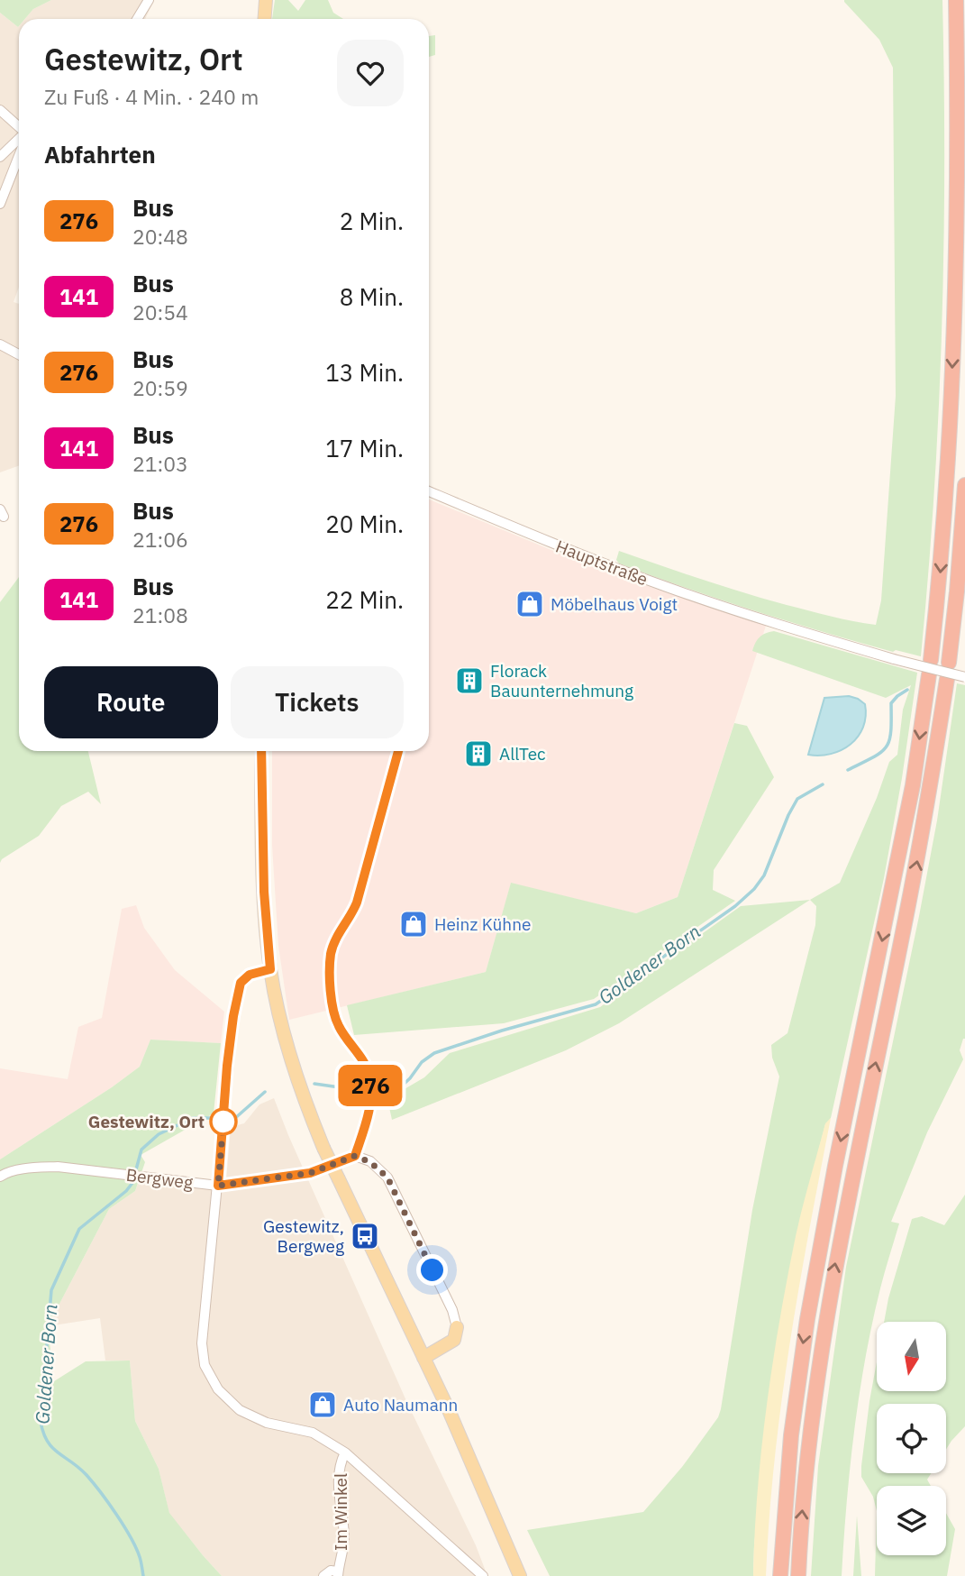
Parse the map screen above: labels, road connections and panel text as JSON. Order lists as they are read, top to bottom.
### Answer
{
  "streets": {
    "street": ["Hauptstraße", "Bergweg", "Im Winkel"]
  },
  "water": ["Goldener Born"],
  "places": {
    "shop": ["Möbelhaus Voigt", "Heinz Kühne", "Auto Naumann"],
    "building": ["Florack Bauunternehmung", "AllTec"],
    "other": ["Gestewitz, Ort"],
    "bus stop": ["Gestewitz, Bergweg"]
  },
  "lines": ["bus line 276"],
  "north": "bottom",
  "page": {
    "on_map": "276",
    "heading": [
      ["Gestewitz, Ort", "Zu Fuß · 4 Min. · 240 m"],
      "Abfahrten"
    ],
    "list": [
      {
        "mark": "276",
        "name": "Bus",
        "note": "20:48",
        "value": "2 Min."
      },
      {
        "mark": "141",
        "name": "Bus",
        "note": "20:54",
        "value": "8 Min."
      },
      {
        "mark": "276",
        "name": "Bus",
        "note": "20:59",
        "value": "13 Min."
      },
      {
        "mark": "141",
        "name": "Bus",
        "note": "21:03",
        "value": "17 Min."
      },
      {
        "mark": "276",
        "name": "Bus",
        "note": "21:06",
        "value": "20 Min."
      },
      {
        "mark": "141",
        "name": "Bus",
        "note": "21:08",
        "value": "22 Min."
      }
    ],
    "buttons": ["Route", "Tickets"]
  }
}
